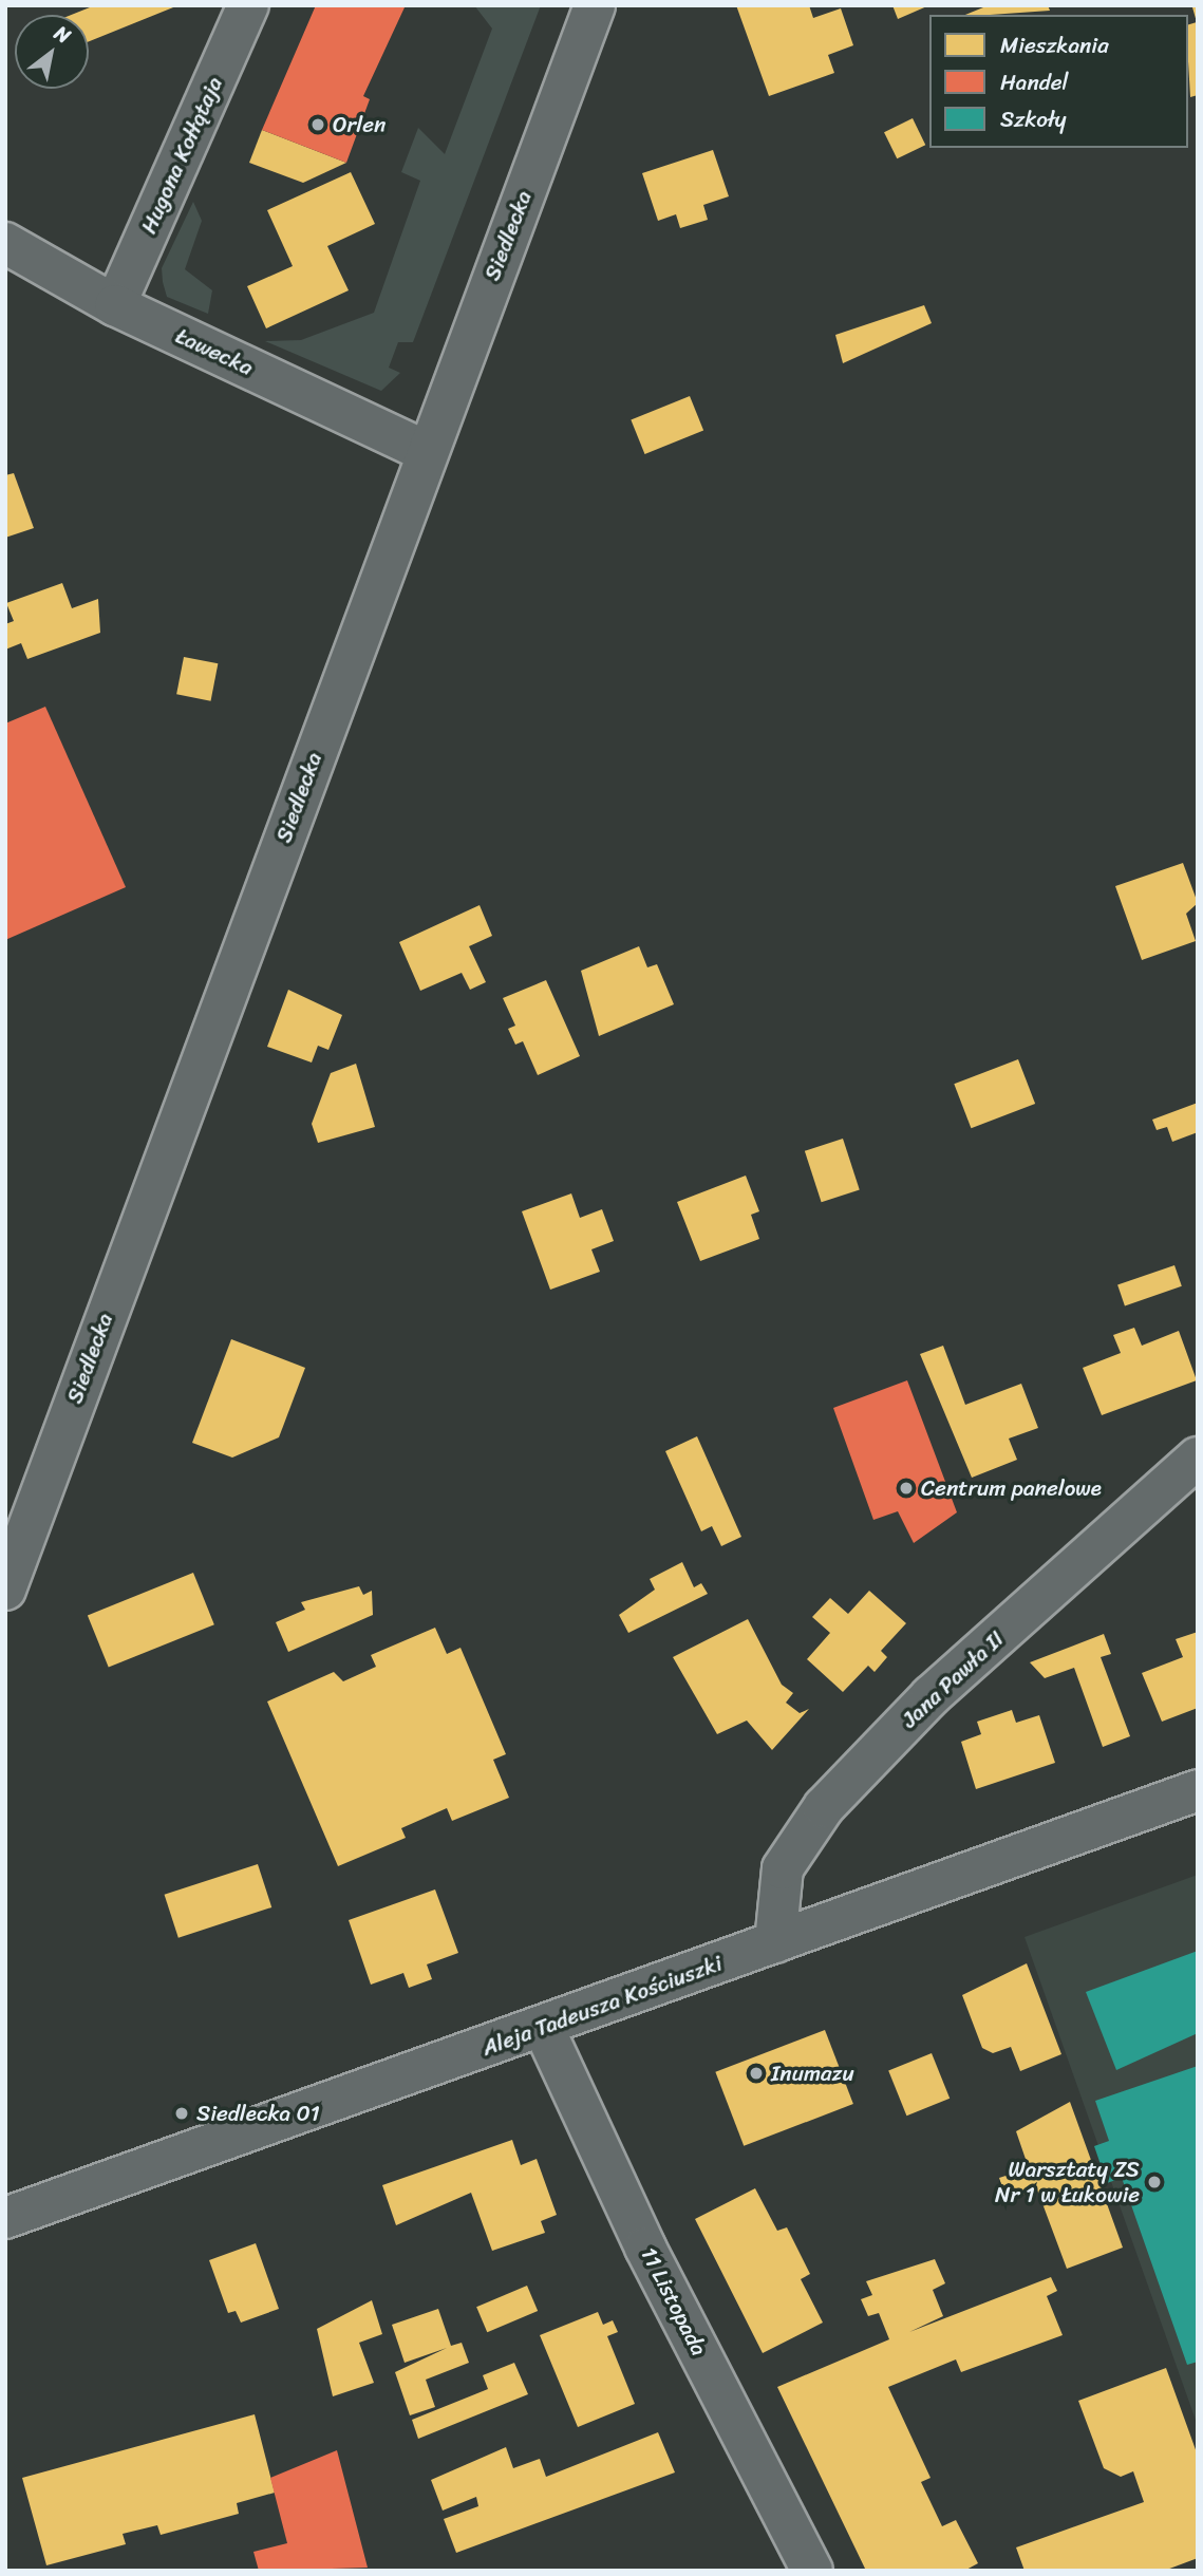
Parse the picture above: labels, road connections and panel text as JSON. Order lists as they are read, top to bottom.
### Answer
{
  "streets": {
    "street": [
      "Hugona Kołłątaja",
      "Siedlecka",
      "Ławecka",
      "Jana Pawła II",
      "Aleja Tadeusza Kościuszki",
      "11 Listopada"
    ]
  },
  "crossings": [
    ["Hugona Kołłątaja", "Ławecka"],
    ["Siedlecka", "Ławecka"],
    ["Jana Pawła II", "Aleja Tadeusza Kościuszki"],
    ["Aleja Tadeusza Kościuszki", "11 Listopada"]
  ],
  "places": [
    "Orlen",
    "Centrum panelowe",
    "Inumazu",
    "Siedlecka 01",
    "Warsztaty ZS Nr 1 w Łukowie"
  ],
  "legend": ["Mieszkania", "Handel", "Szkoły"],
  "north": "top right"
}
